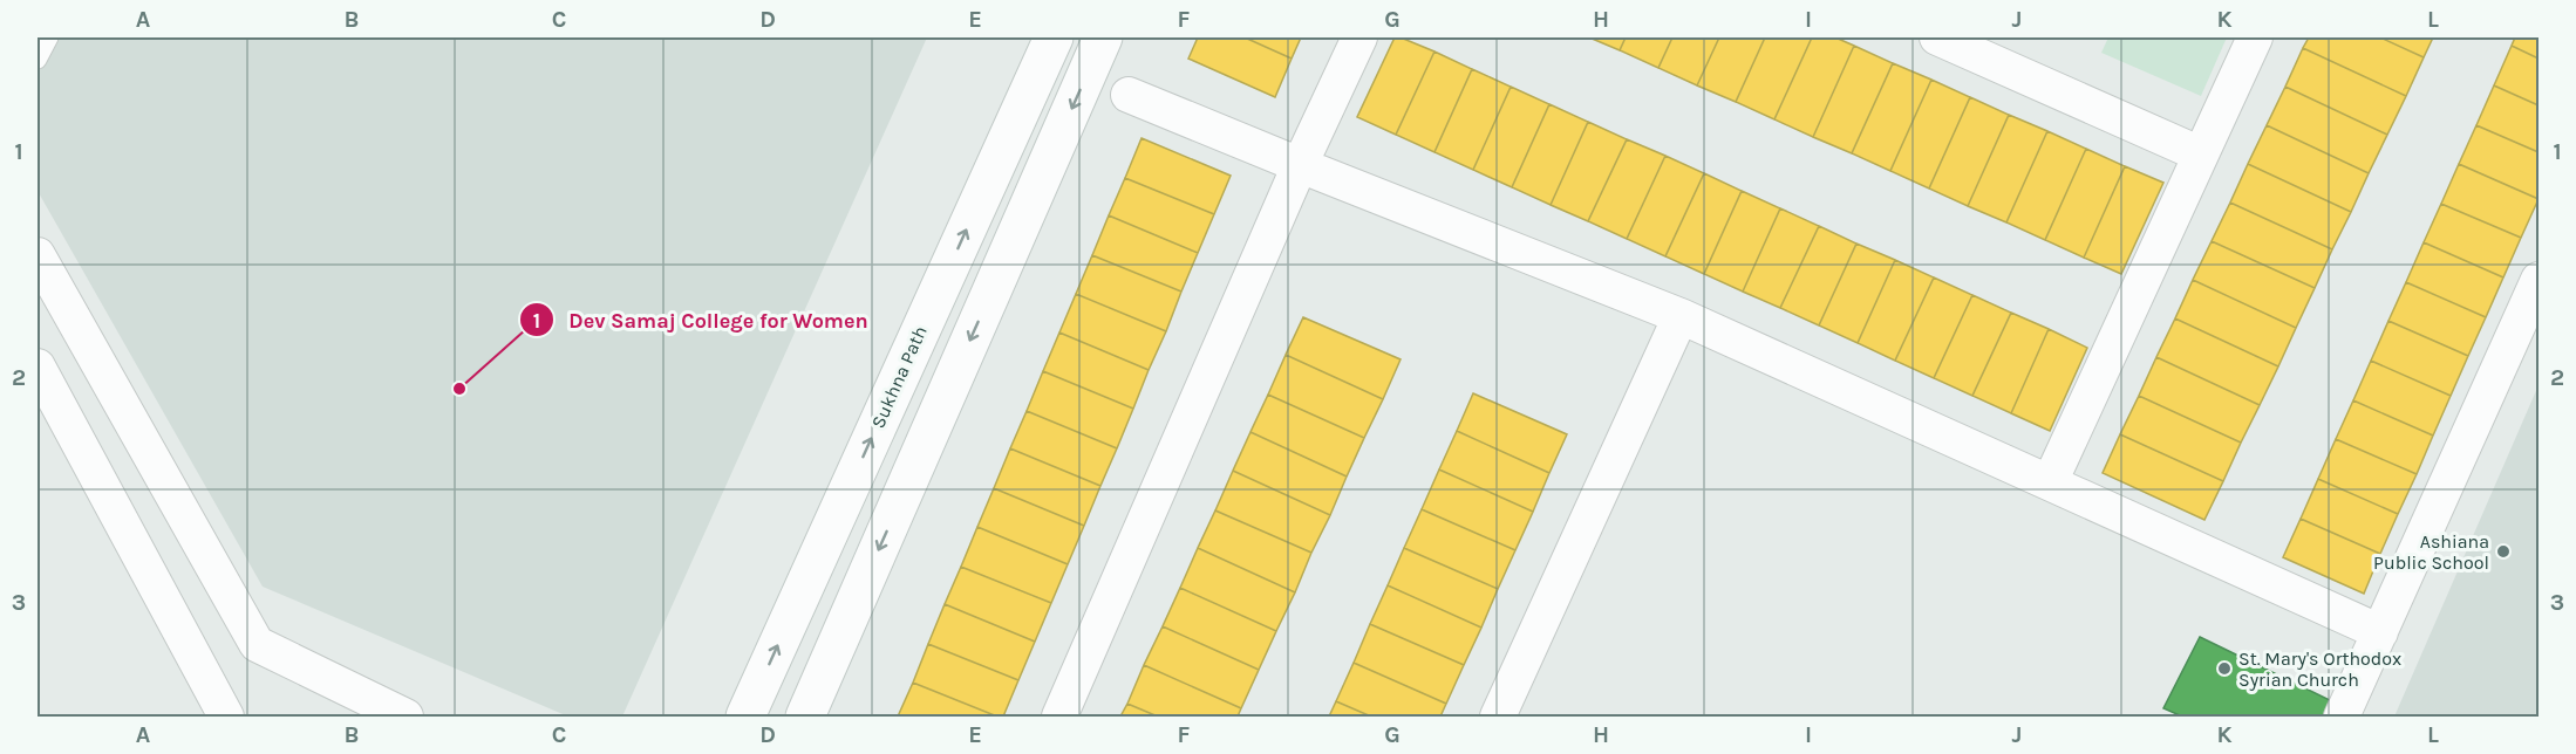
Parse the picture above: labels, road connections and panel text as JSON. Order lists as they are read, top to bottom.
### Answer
{
  "streets": {
    "main road": ["Sukhna Path"]
  },
  "places": ["Dev Samaj College for Women", "Ashiana Public School", "St. Mary's Orthodox Syrian Church"],
  "grid": {
    "columns": [
      "A",
      "B",
      "C",
      "D",
      "E",
      "F",
      "G",
      "H",
      "I",
      "J",
      "K",
      "L"
    ],
    "rows": ["1", "2", "3"]
  }
}
